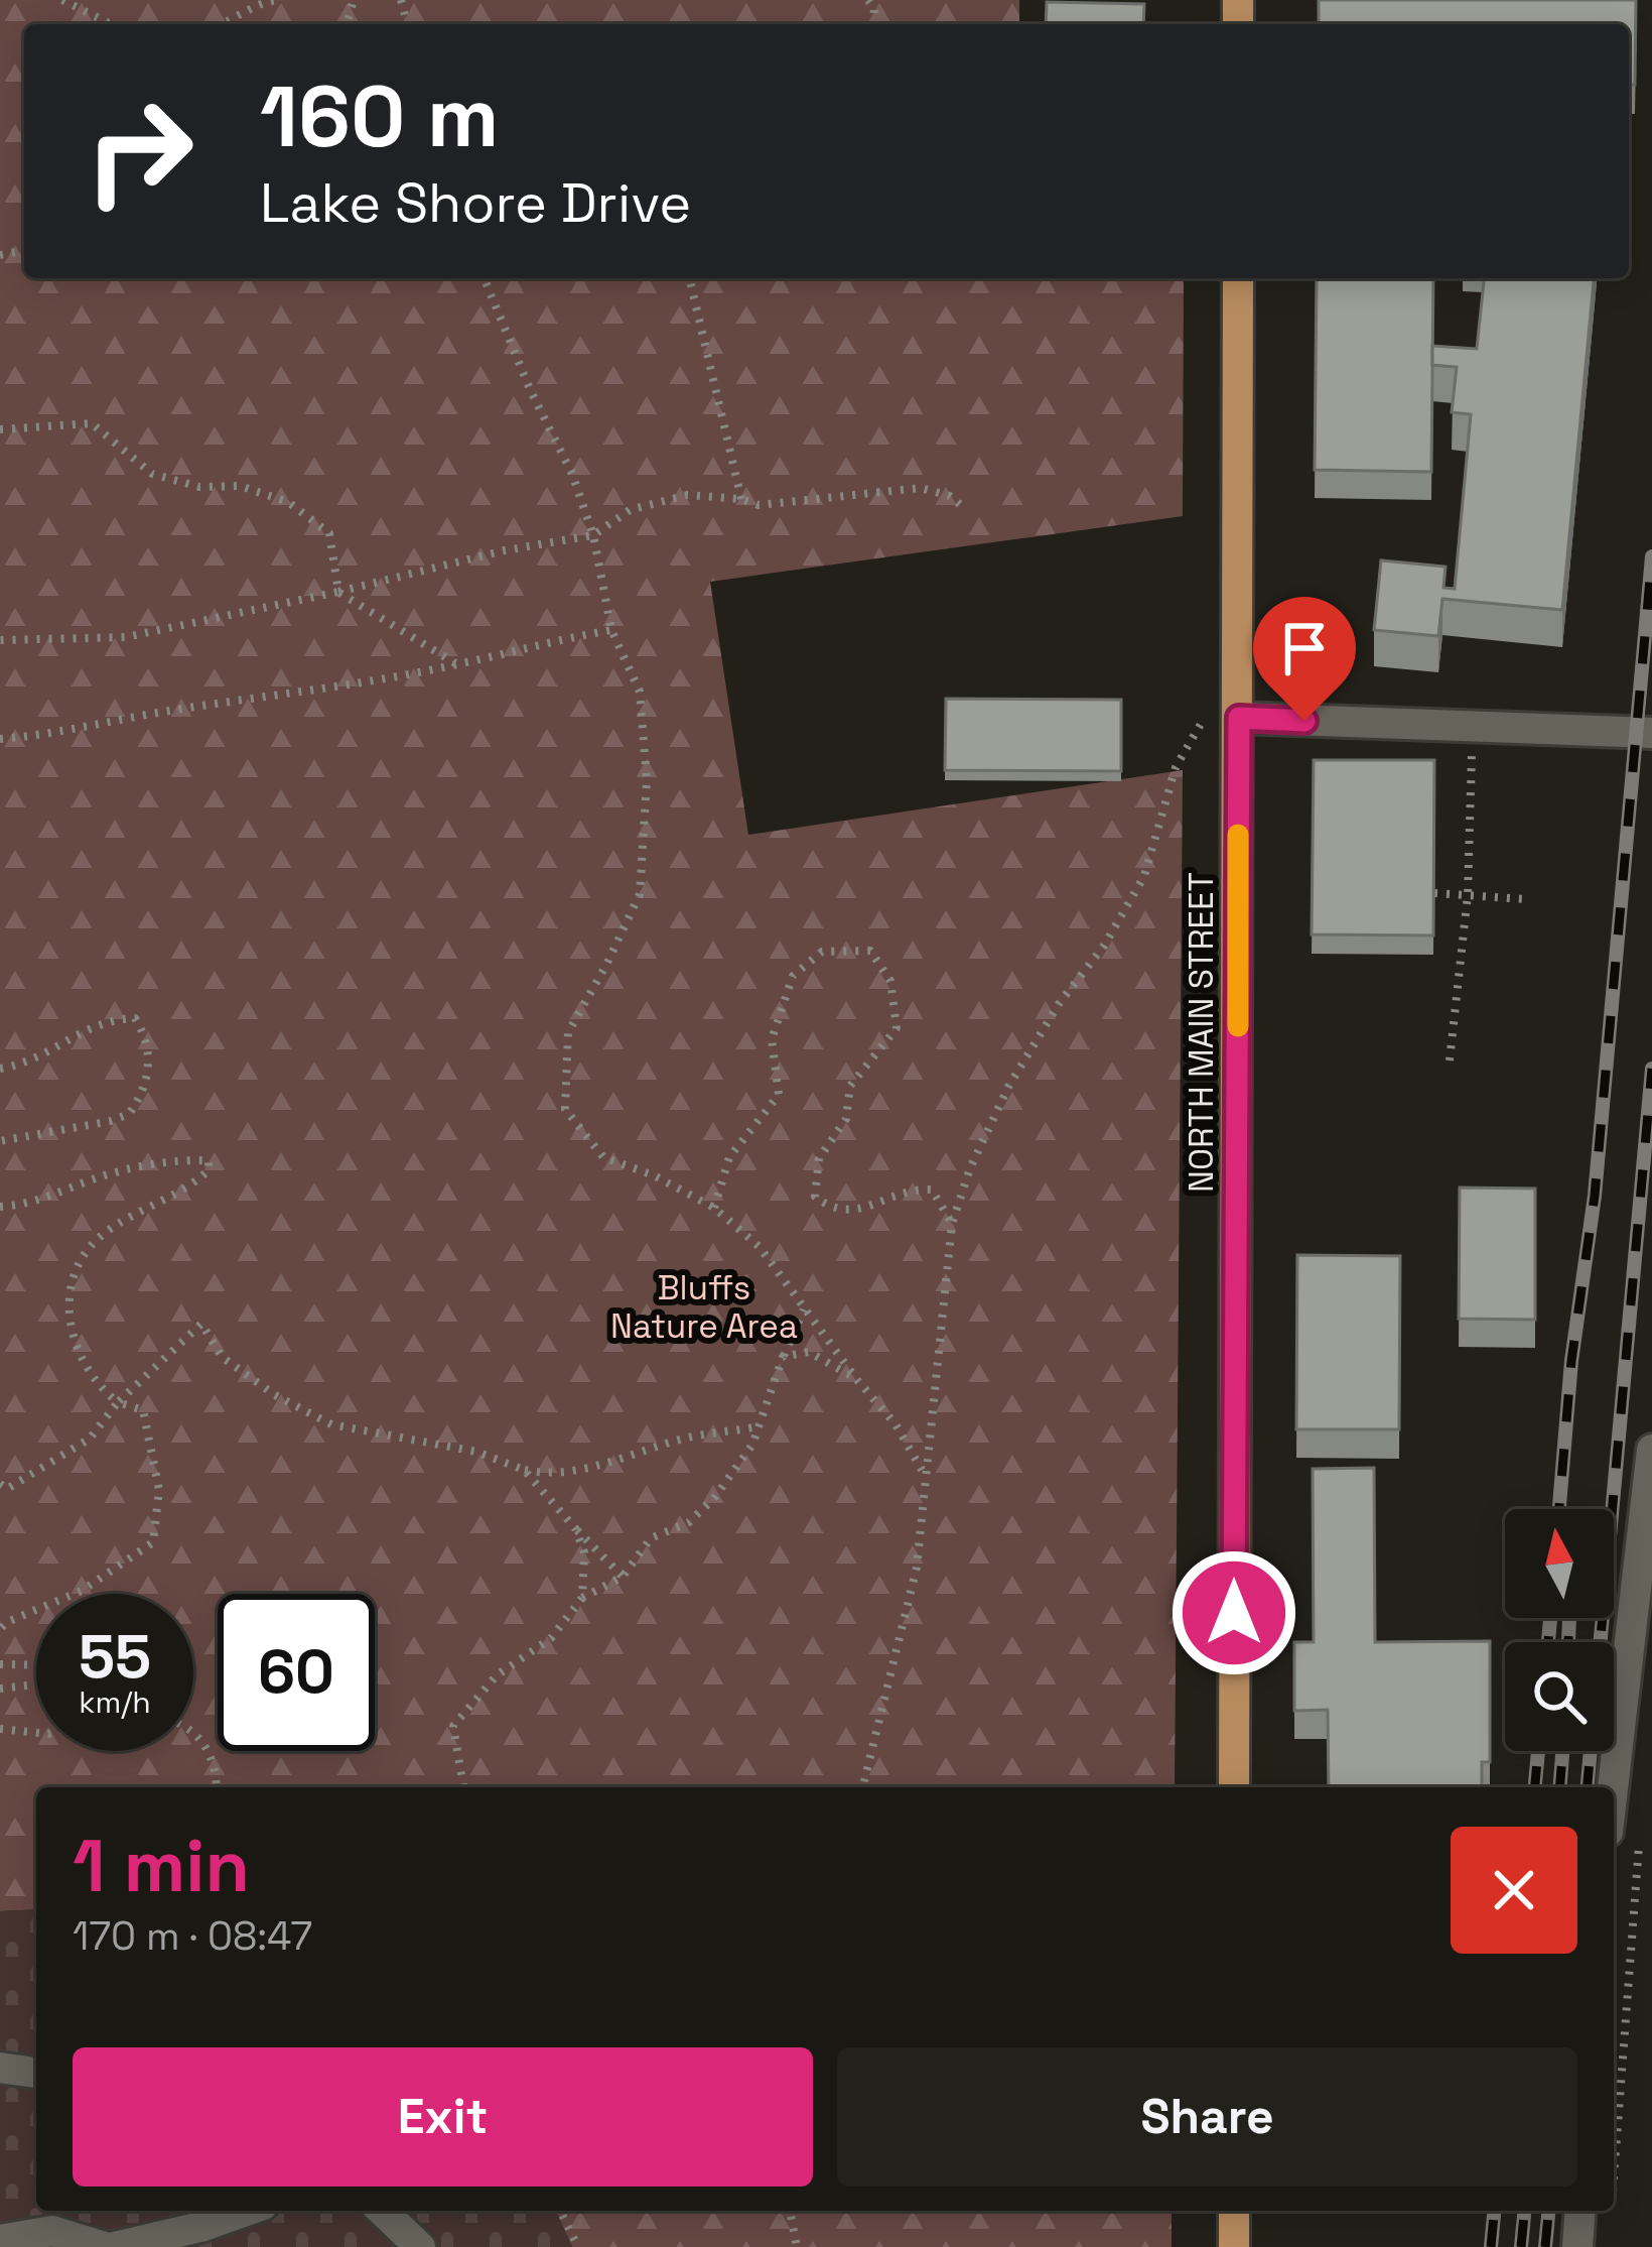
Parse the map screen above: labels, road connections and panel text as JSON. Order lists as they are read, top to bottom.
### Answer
{
  "streets": {
    "main road": ["NORTH MAIN STREET"]
  },
  "parks": ["Bluffs Nature Area"],
  "north": "top",
  "page": {
    "turn": ["160 m", "Lake Shore Drive"],
    "speed": "55 km/h",
    "limit": "60",
    "heading": ["1 min", "170 m · 08:47"],
    "buttons": ["Exit", "Share"]
  }
}
